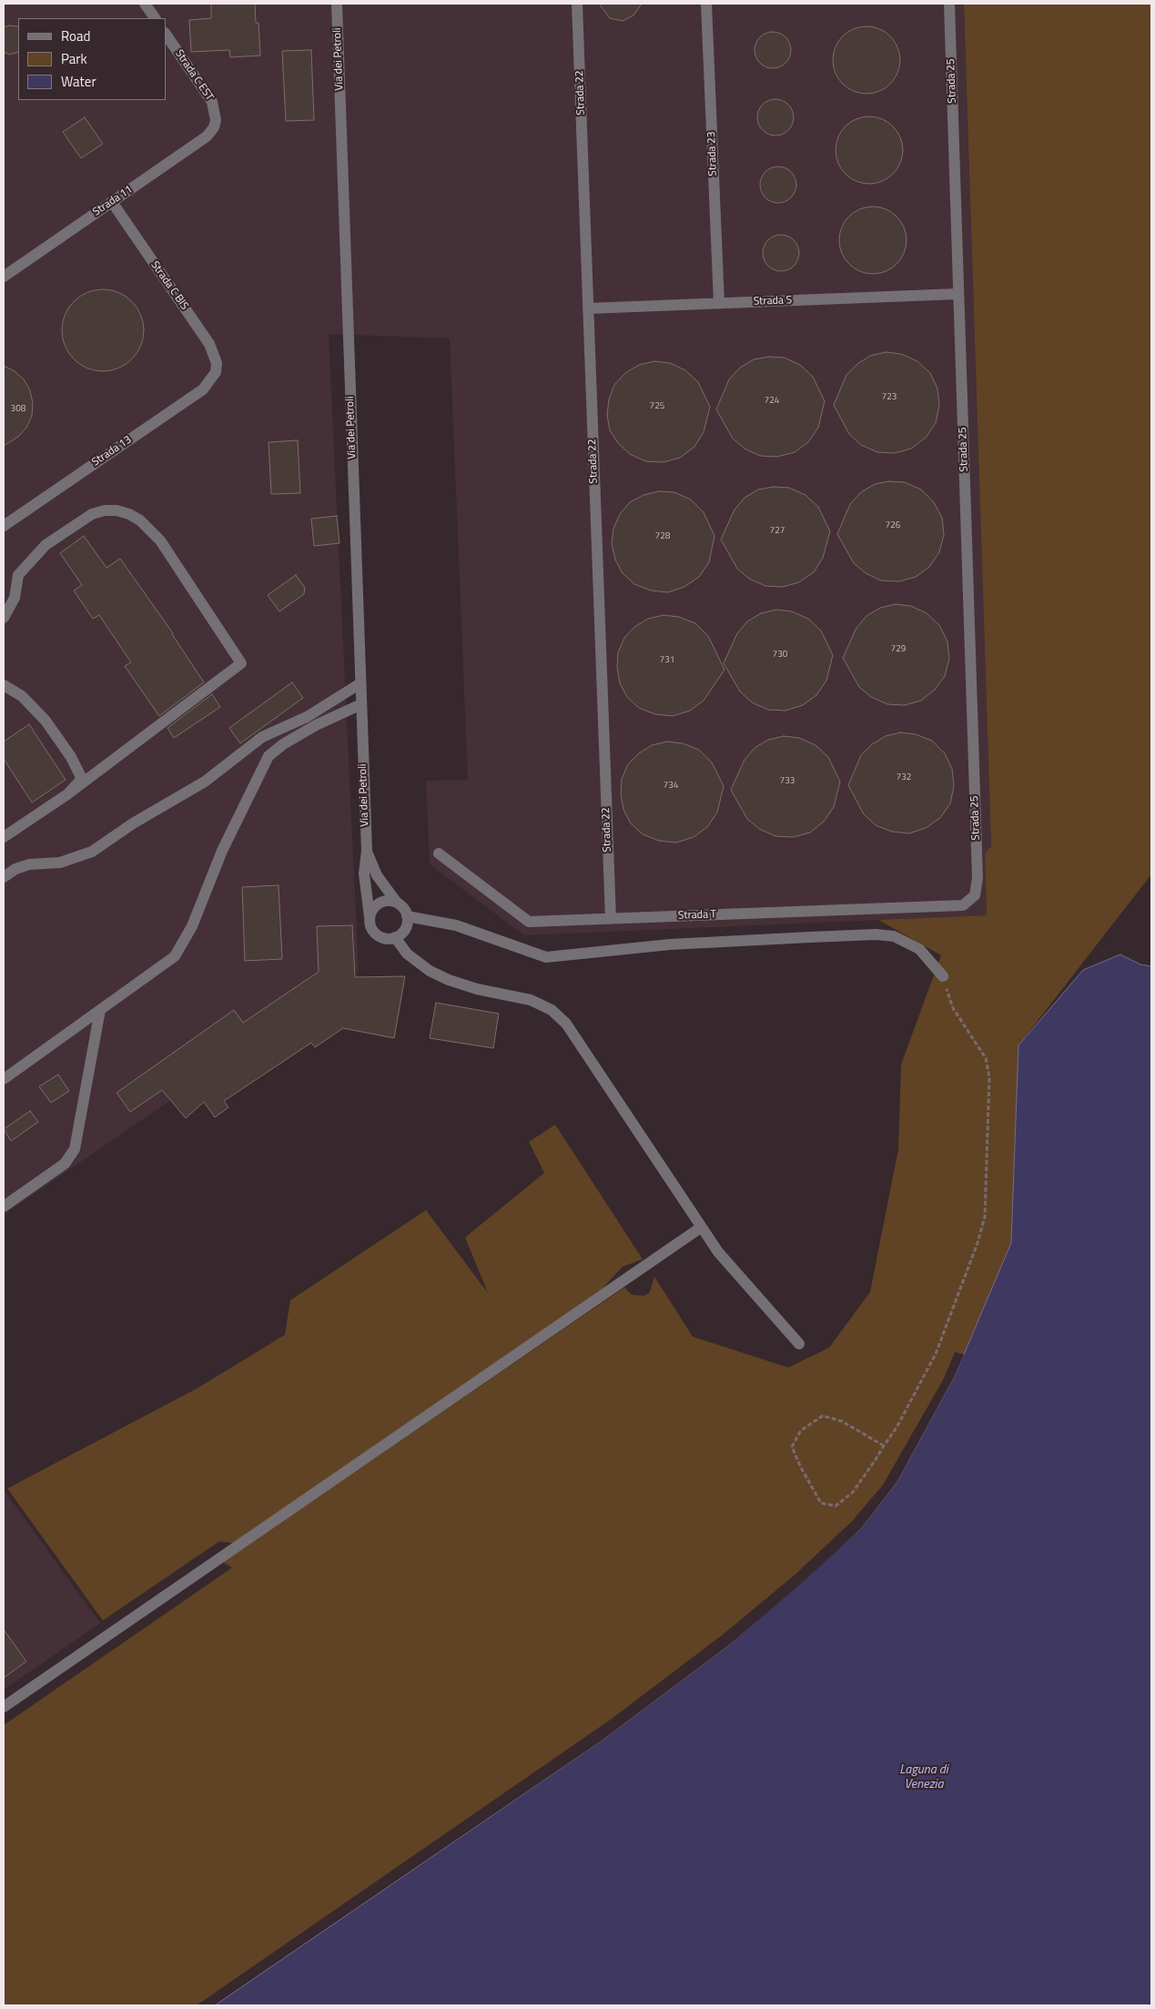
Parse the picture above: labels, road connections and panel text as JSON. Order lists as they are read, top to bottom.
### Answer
{
  "streets": {
    "street": [
      "Via dei Petroli",
      "Strada C EST",
      "Strada 25",
      "Strada 22",
      "Strada 23",
      "Strada 11",
      "Strada C BIS",
      "Strada S",
      "Strada 13",
      "Strada T"
    ]
  },
  "crossings": [
    ["Strada C EST", "Strada 11"],
    ["Strada 25", "Strada S"],
    ["Strada 25", "Strada T"],
    ["Strada 22", "Strada S"],
    ["Strada 22", "Strada T"],
    ["Strada 23", "Strada S"],
    ["Strada 11", "Strada C BIS"],
    ["Strada C BIS", "Strada 13"]
  ],
  "water": ["Laguna di Venezia"],
  "house_numbers": [
    "723",
    "724",
    "725",
    "308",
    "726",
    "727",
    "728",
    "729",
    "730",
    "731",
    "732",
    "733",
    "734"
  ],
  "legend": ["Road", "Park", "Water"]
}
